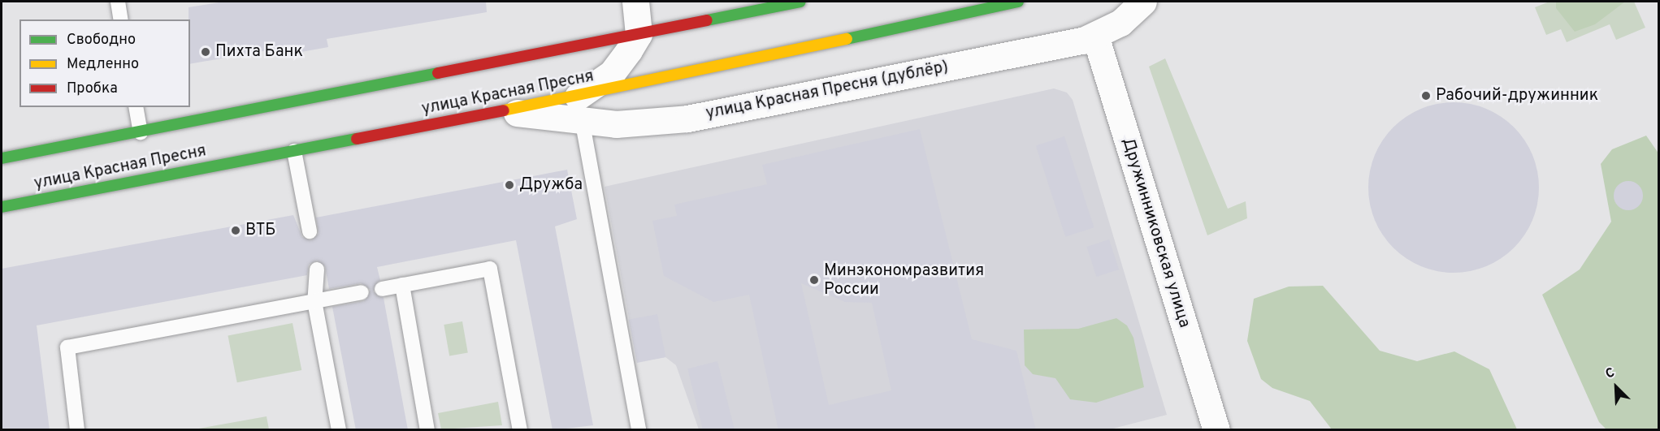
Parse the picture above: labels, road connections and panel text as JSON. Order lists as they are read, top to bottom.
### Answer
{
  "streets": {
    "main road": ["улица Красная Пресня"],
    "street": ["улица Красная Пресня (дублёр)", "Дружинниковская улица"]
  },
  "crossings": [
    ["улица Красная Пресня (дублёр)", "улица Красная Пресня"],
    ["улица Красная Пресня (дублёр)", "Дружинниковская улица"]
  ],
  "places": [
    "Пихта Банк",
    "Рабочий-дружинник",
    "Дружба",
    "ВТБ",
    "Минэкономразвития России"
  ],
  "legend": ["Свободно", "Медленно", "Пробка"],
  "north": "top left"
}
